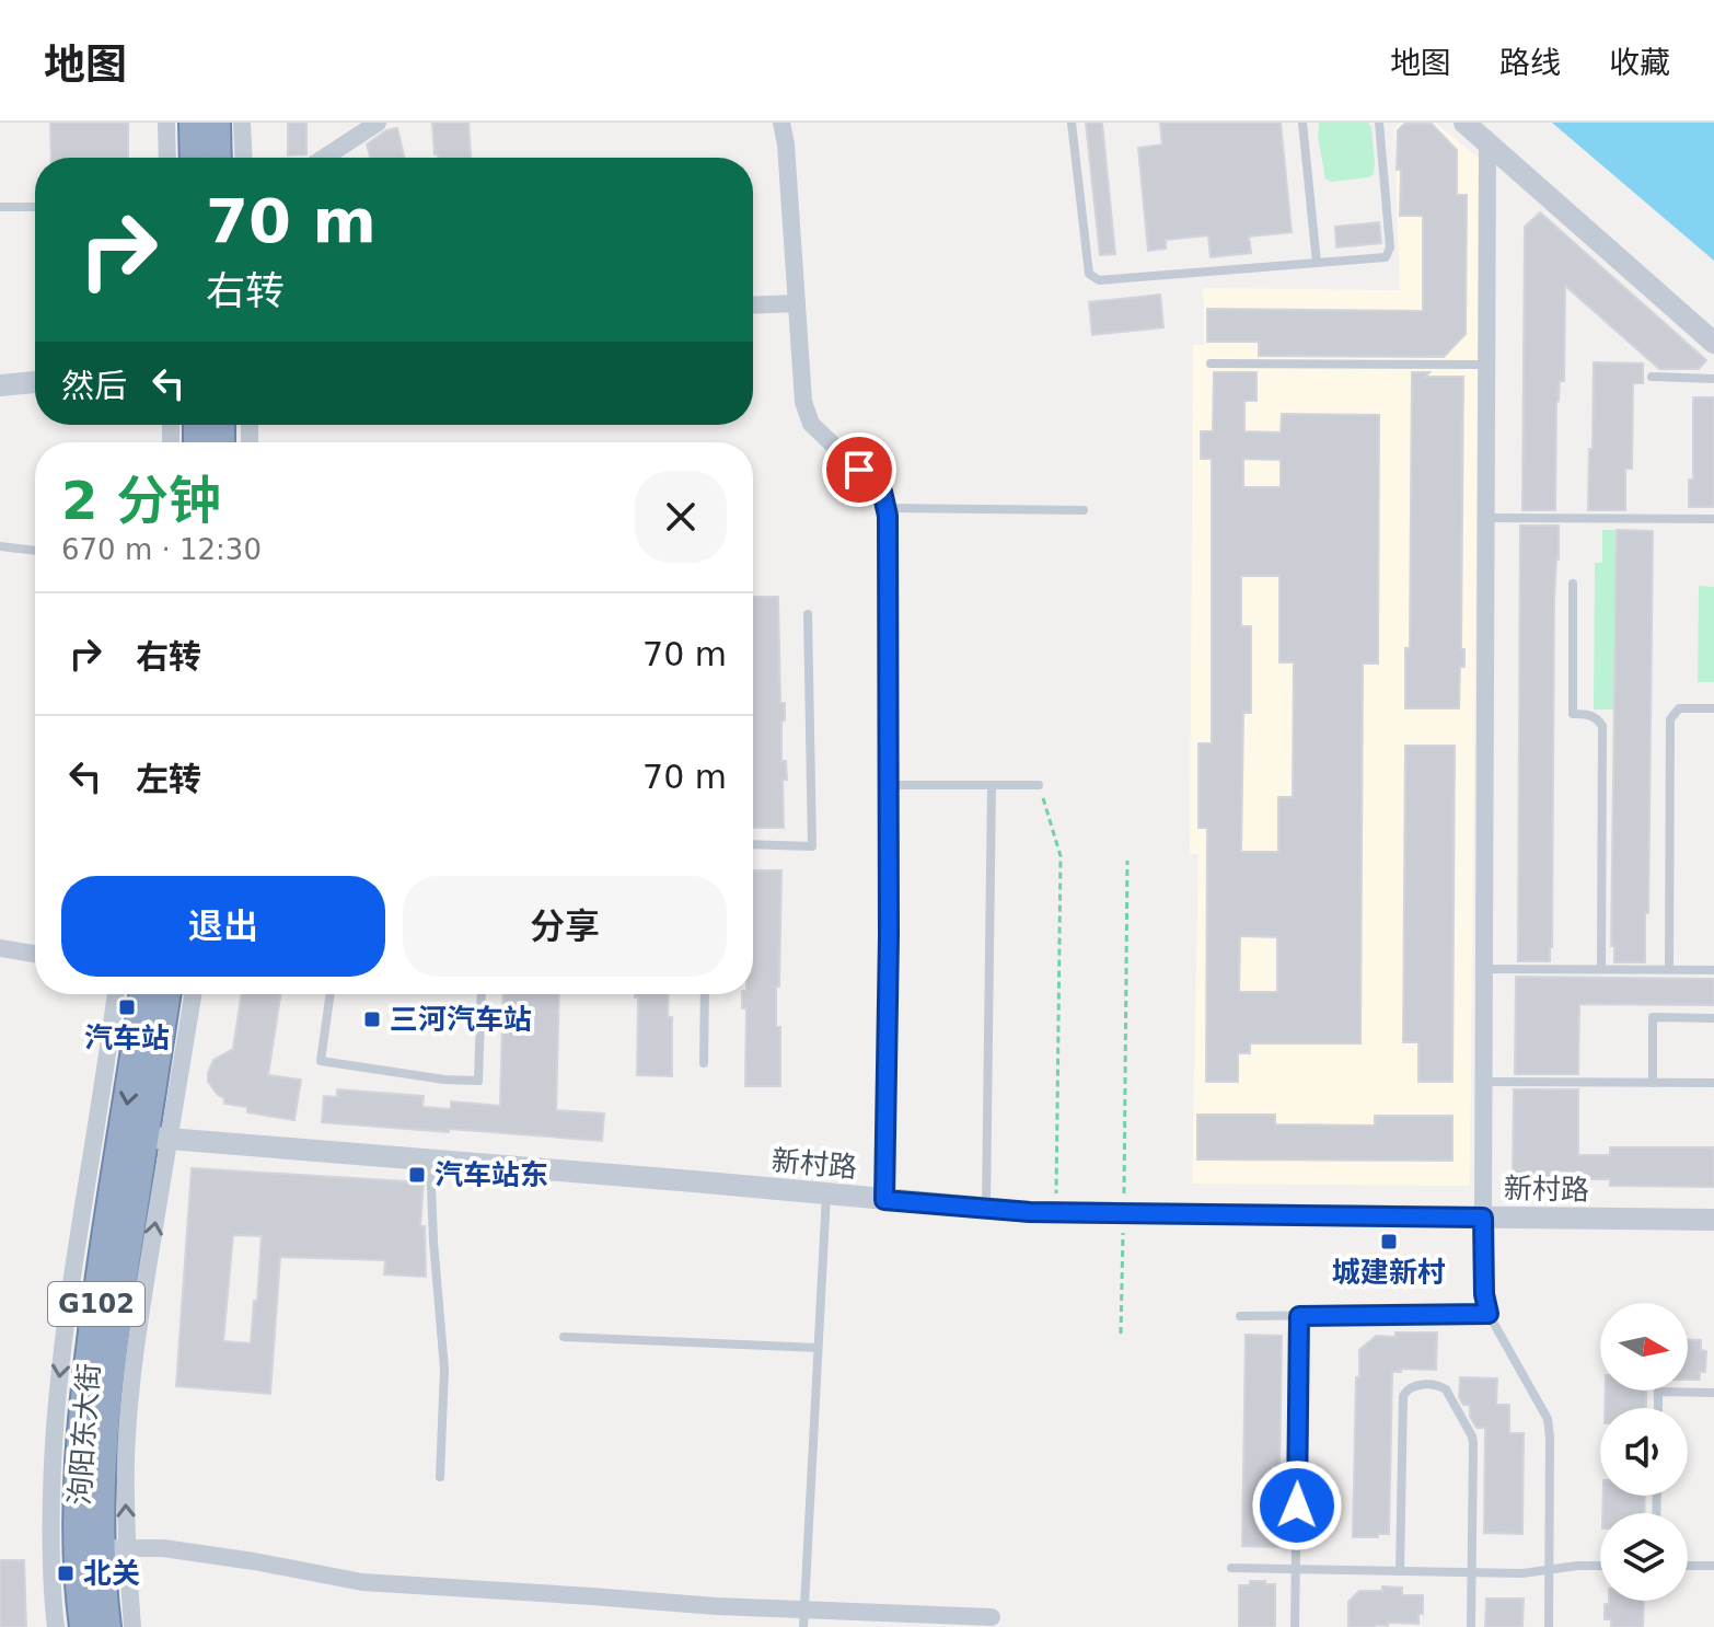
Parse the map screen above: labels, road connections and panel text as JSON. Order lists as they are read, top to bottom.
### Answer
{
  "streets": {
    "highway": ["G102", "泃阳东大街"],
    "street": ["新村路"]
  },
  "crossings": [
    ["新村路", "泃阳东大街"]
  ],
  "places": {
    "transit": [
      "汽车站",
      "三河汽车站",
      "汽车站东",
      "城建新村",
      "北关"
    ]
  },
  "north": "right",
  "page": {
    "header": "地图",
    "nav": ["地图", "路线", "收藏"],
    "turn": ["70 m", "右转"],
    "then": "然后",
    "heading": ["2 分钟", "670 m · 12:30"],
    "list": [
      {
        "name": "右转",
        "value": "70 m"
      },
      {
        "name": "左转",
        "value": "70 m"
      }
    ],
    "buttons": ["退出", "分享"]
  }
}
